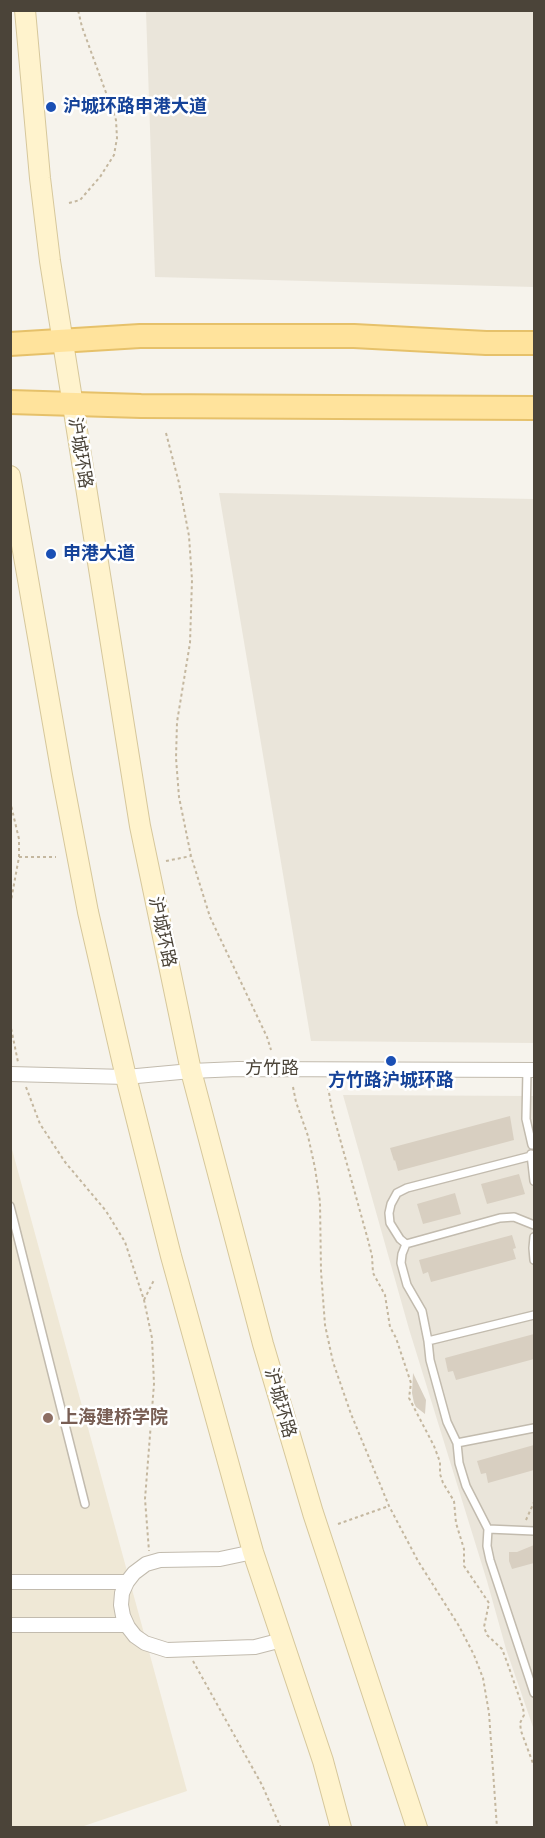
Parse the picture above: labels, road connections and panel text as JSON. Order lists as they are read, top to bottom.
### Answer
{
  "streets": {
    "main road": ["沪城环路"],
    "street": ["方竹路"]
  },
  "crossings": [
    ["沪城环路", "方竹路"]
  ],
  "places": [
    "沪城环路申港大道",
    "申港大道",
    "方竹路沪城环路",
    "上海建桥学院"
  ]
}
